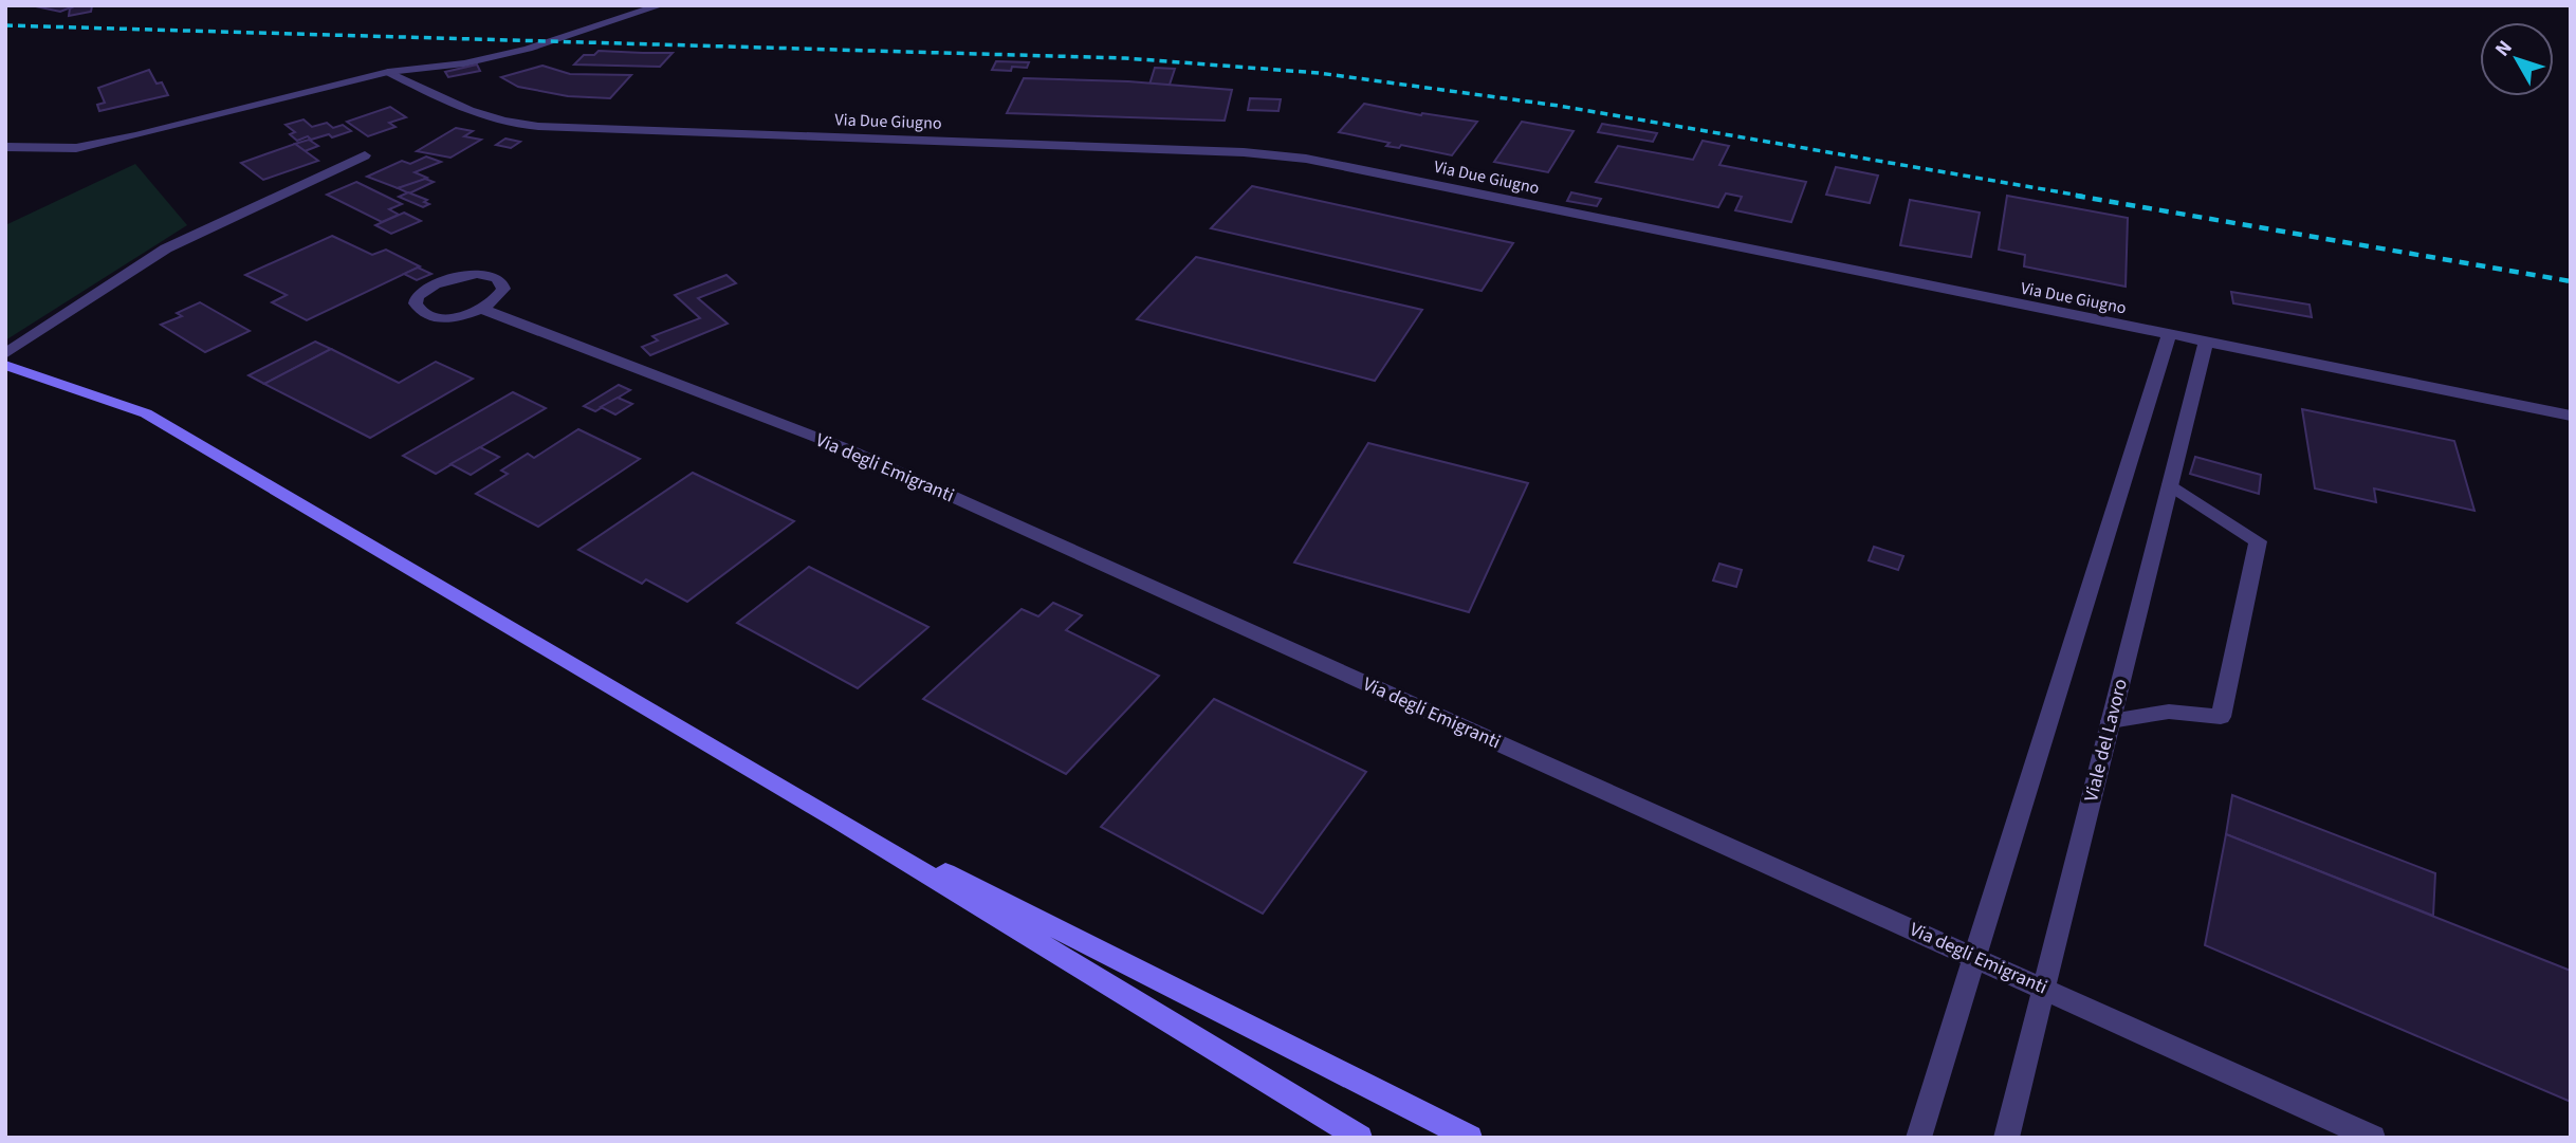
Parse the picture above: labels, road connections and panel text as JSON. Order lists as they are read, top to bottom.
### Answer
{
  "streets": {
    "street": ["Via Due Giugno", "Via degli Emigranti", "Viale del Lavoro"]
  },
  "crossings": [
    ["Via Due Giugno", "Viale del Lavoro"],
    ["Via degli Emigranti", "Viale del Lavoro"]
  ],
  "north": "top left"
}
